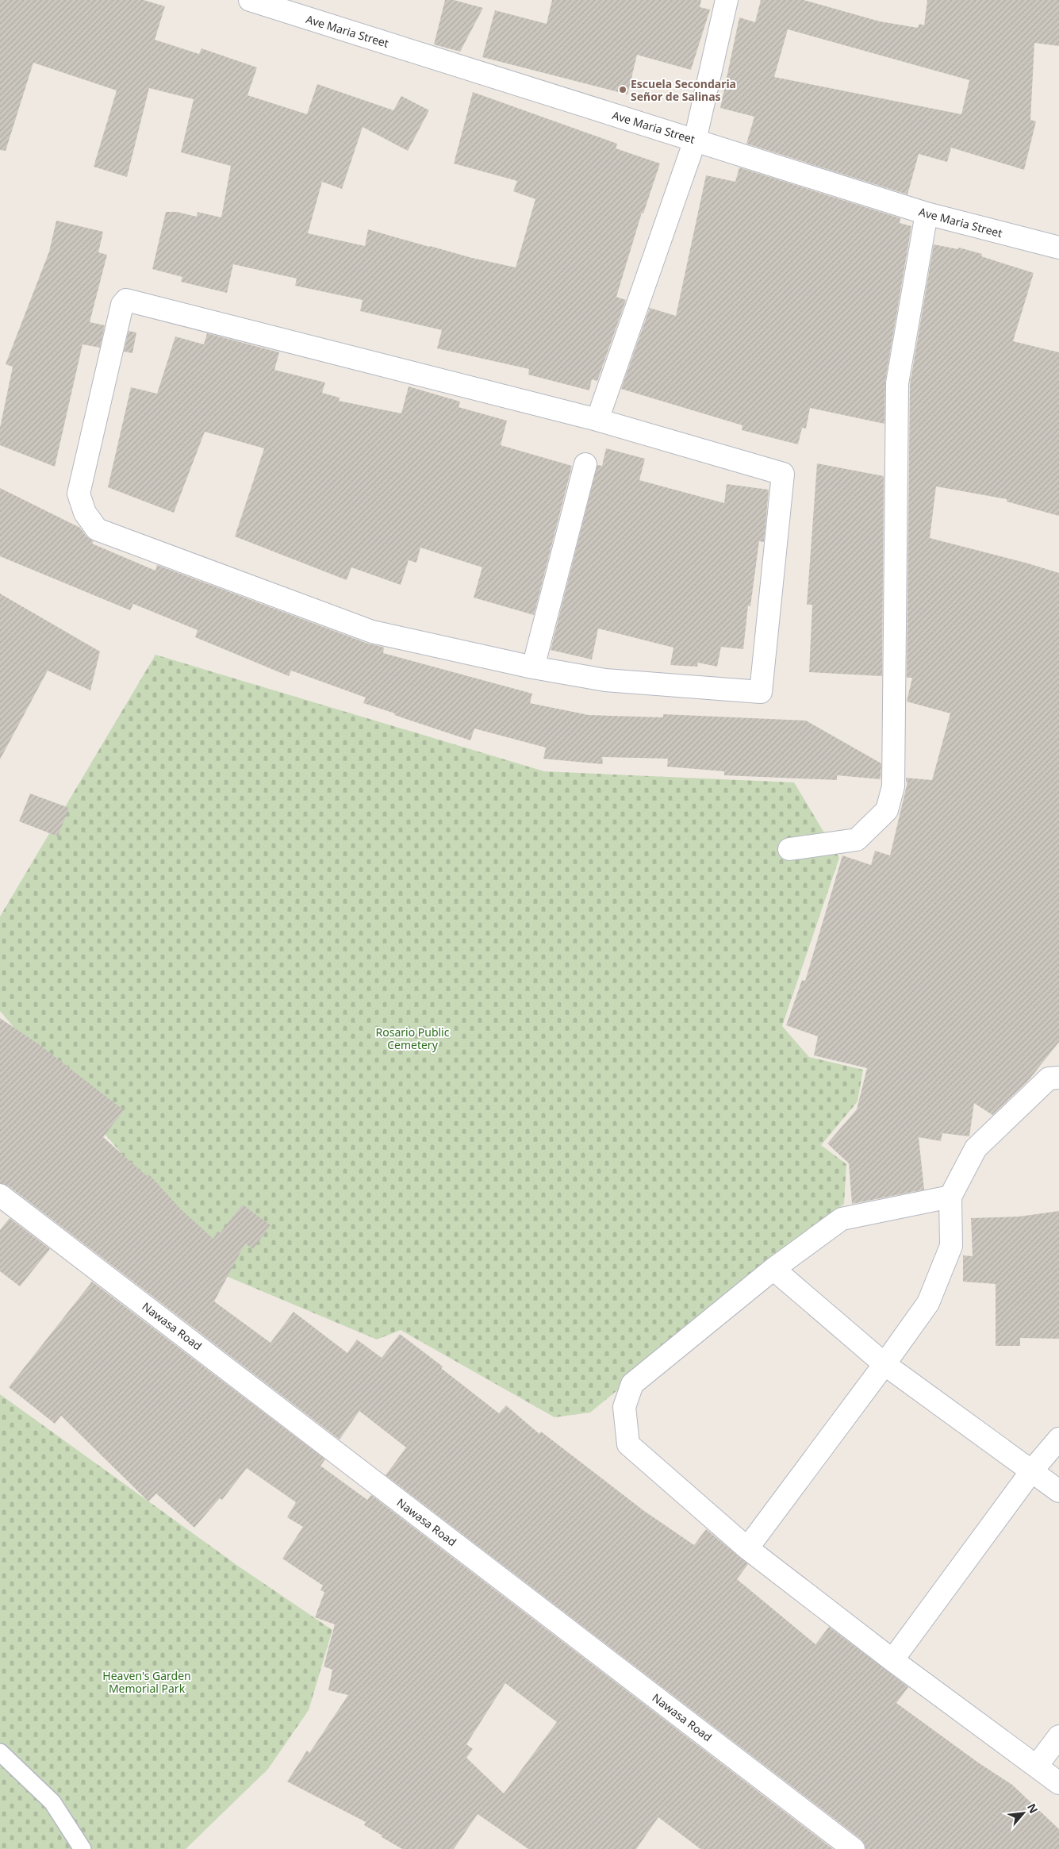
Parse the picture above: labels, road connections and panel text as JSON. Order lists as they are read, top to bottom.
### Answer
{
  "streets": {
    "street": ["Ave Maria Street", "Nawasa Road"]
  },
  "parks": ["Rosario Public Cemetery", "Heaven's Garden Memorial Park"],
  "places": ["Escuela Secondaria Señor de Salinas"],
  "north": "top right"
}
